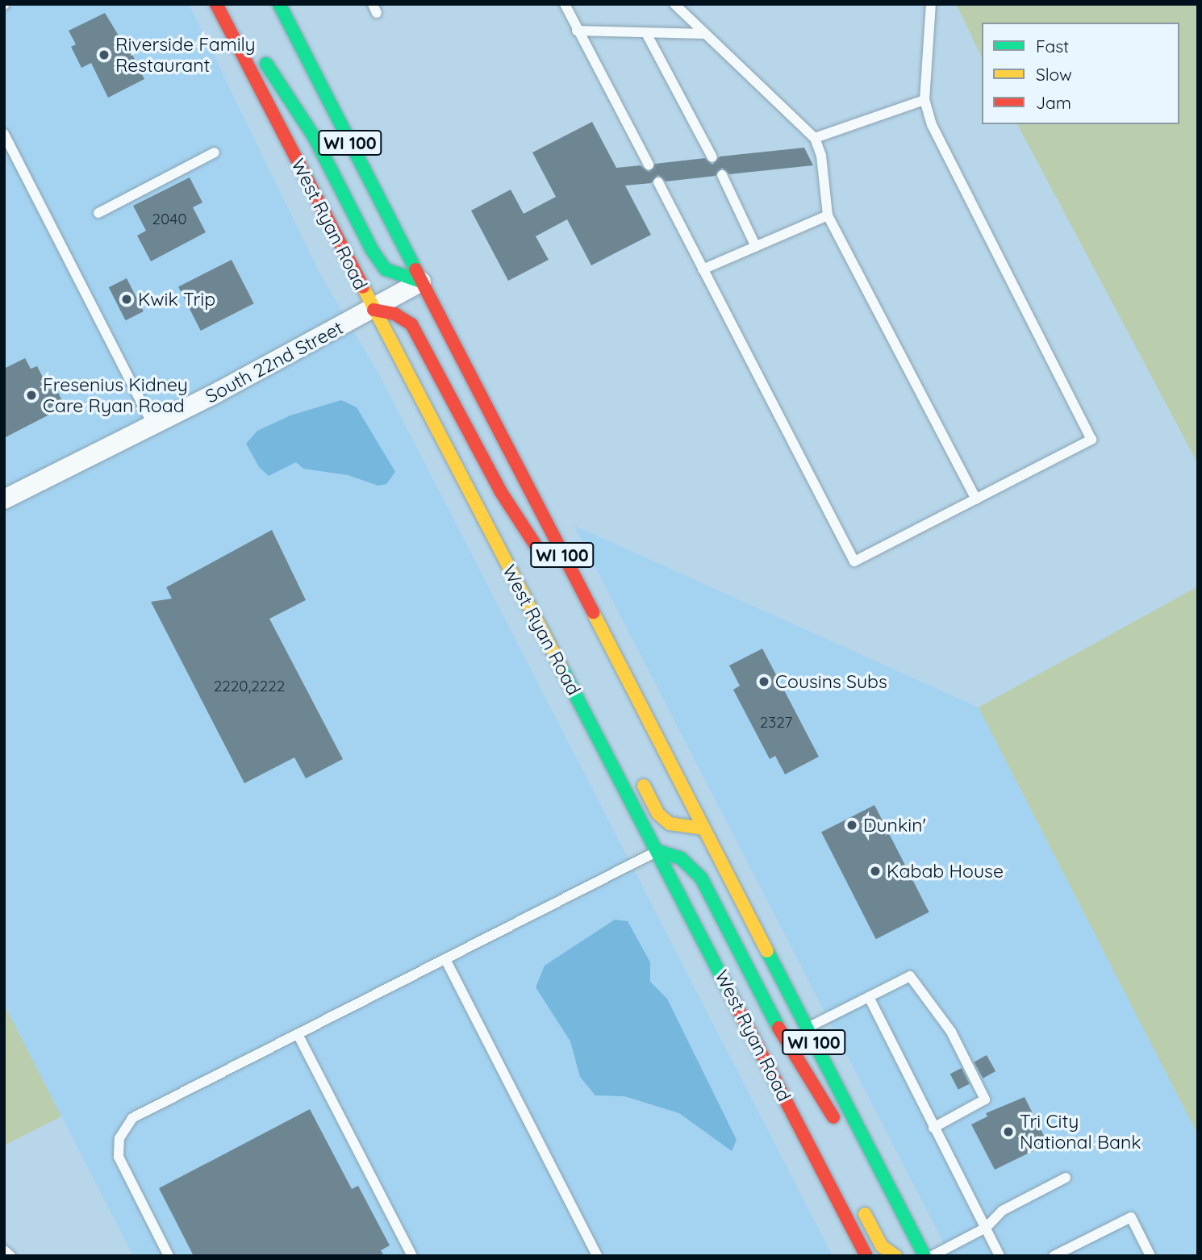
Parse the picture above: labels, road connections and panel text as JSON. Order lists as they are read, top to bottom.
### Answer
{
  "streets": {
    "main road": ["WI 100", "West Ryan Road"],
    "street": ["South 22nd Street"]
  },
  "crossings": [
    ["WI 100", "South 22nd Street"],
    ["West Ryan Road", "South 22nd Street"]
  ],
  "places": [
    "Riverside Family Restaurant",
    "Kwik Trip",
    "Fresenius Kidney Care Ryan Road",
    "Cousins Subs",
    "Dunkin'",
    "Kabab House",
    "Tri City National Bank"
  ],
  "house_numbers": ["2040", "2220,2222", "2327"],
  "legend": ["Fast", "Slow", "Jam"]
}
